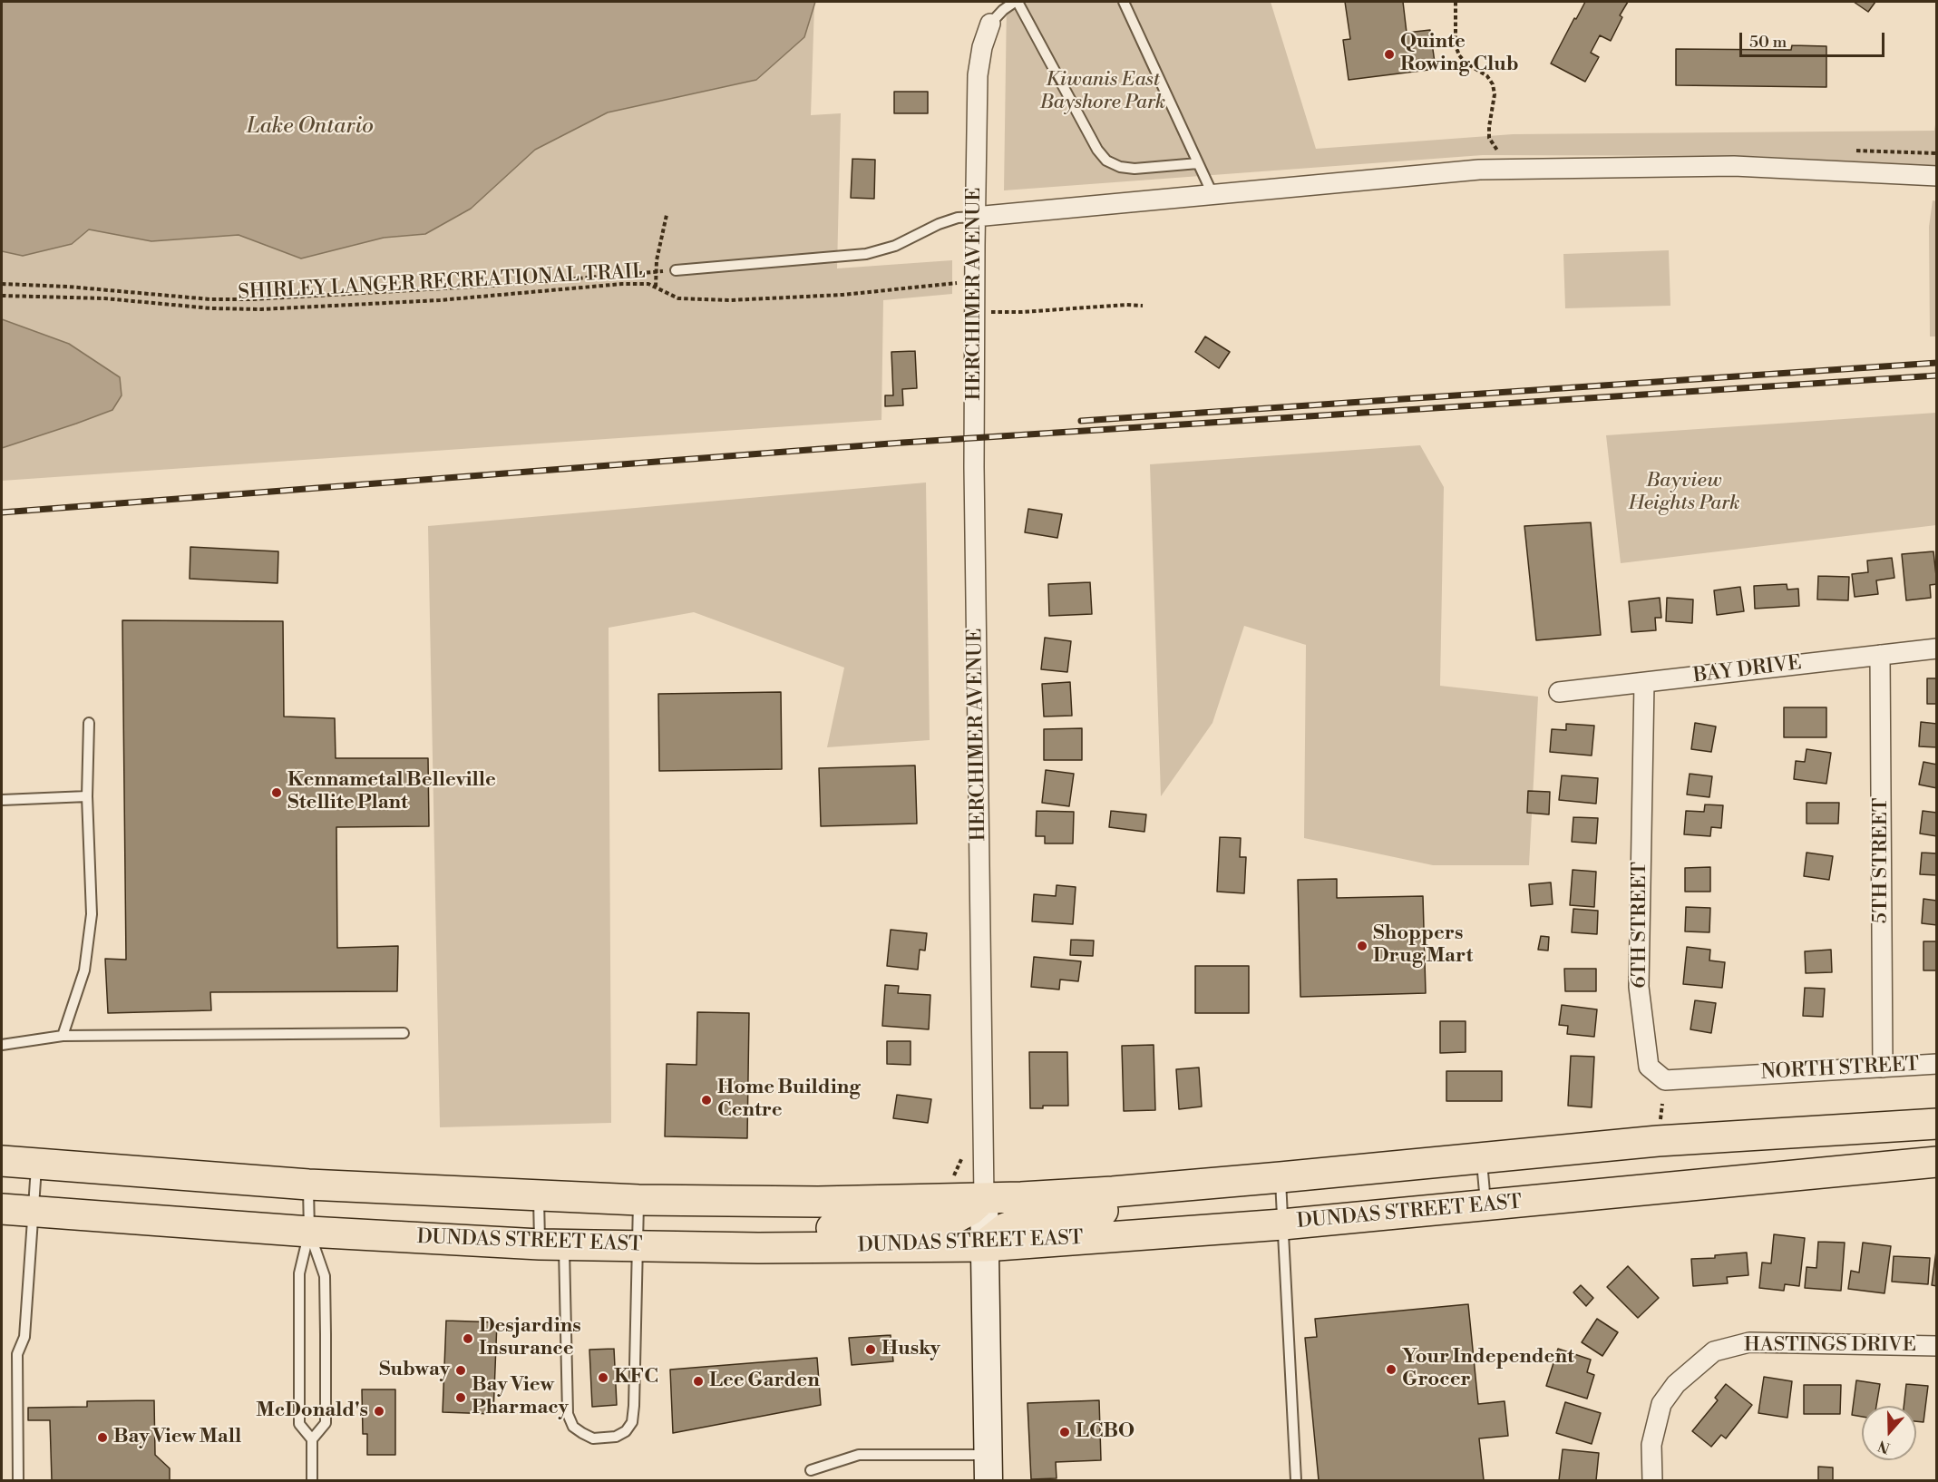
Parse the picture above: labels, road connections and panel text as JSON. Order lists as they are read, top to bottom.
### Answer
{
  "streets": {
    "main road": ["DUNDAS STREET EAST"],
    "street": [
      "HERCHIMER AVENUE",
      "BAY DRIVE",
      "5TH STREET",
      "6TH STREET",
      "NORTH STREET",
      "HASTINGS DRIVE"
    ],
    "path": ["SHIRLEY LANGER RECREATIONAL TRAIL"]
  },
  "crossings": [
    ["HERCHIMER AVENUE", "DUNDAS STREET EAST"],
    ["BAY DRIVE", "5TH STREET"],
    ["BAY DRIVE", "6TH STREET"],
    ["5TH STREET", "NORTH STREET"],
    ["6TH STREET", "NORTH STREET"]
  ],
  "water": ["Lake Ontario"],
  "parks": ["Kiwanis East Bayshore Park", "Bayview Heights Park"],
  "places": [
    "Quinte Rowing Club",
    "Kennametal Belleville Stellite Plant",
    "Shoppers Drug Mart",
    "Home Building Centre",
    "Desjardins Insurance",
    "Husky",
    "Your Independent Grocer",
    "Subway",
    "KFC",
    "Lee Garden",
    "Bay View Pharmacy",
    "McDonald's",
    "LCBO",
    "Bay View Mall"
  ],
  "scale_bar": "50 m",
  "north": "bottom"
}
